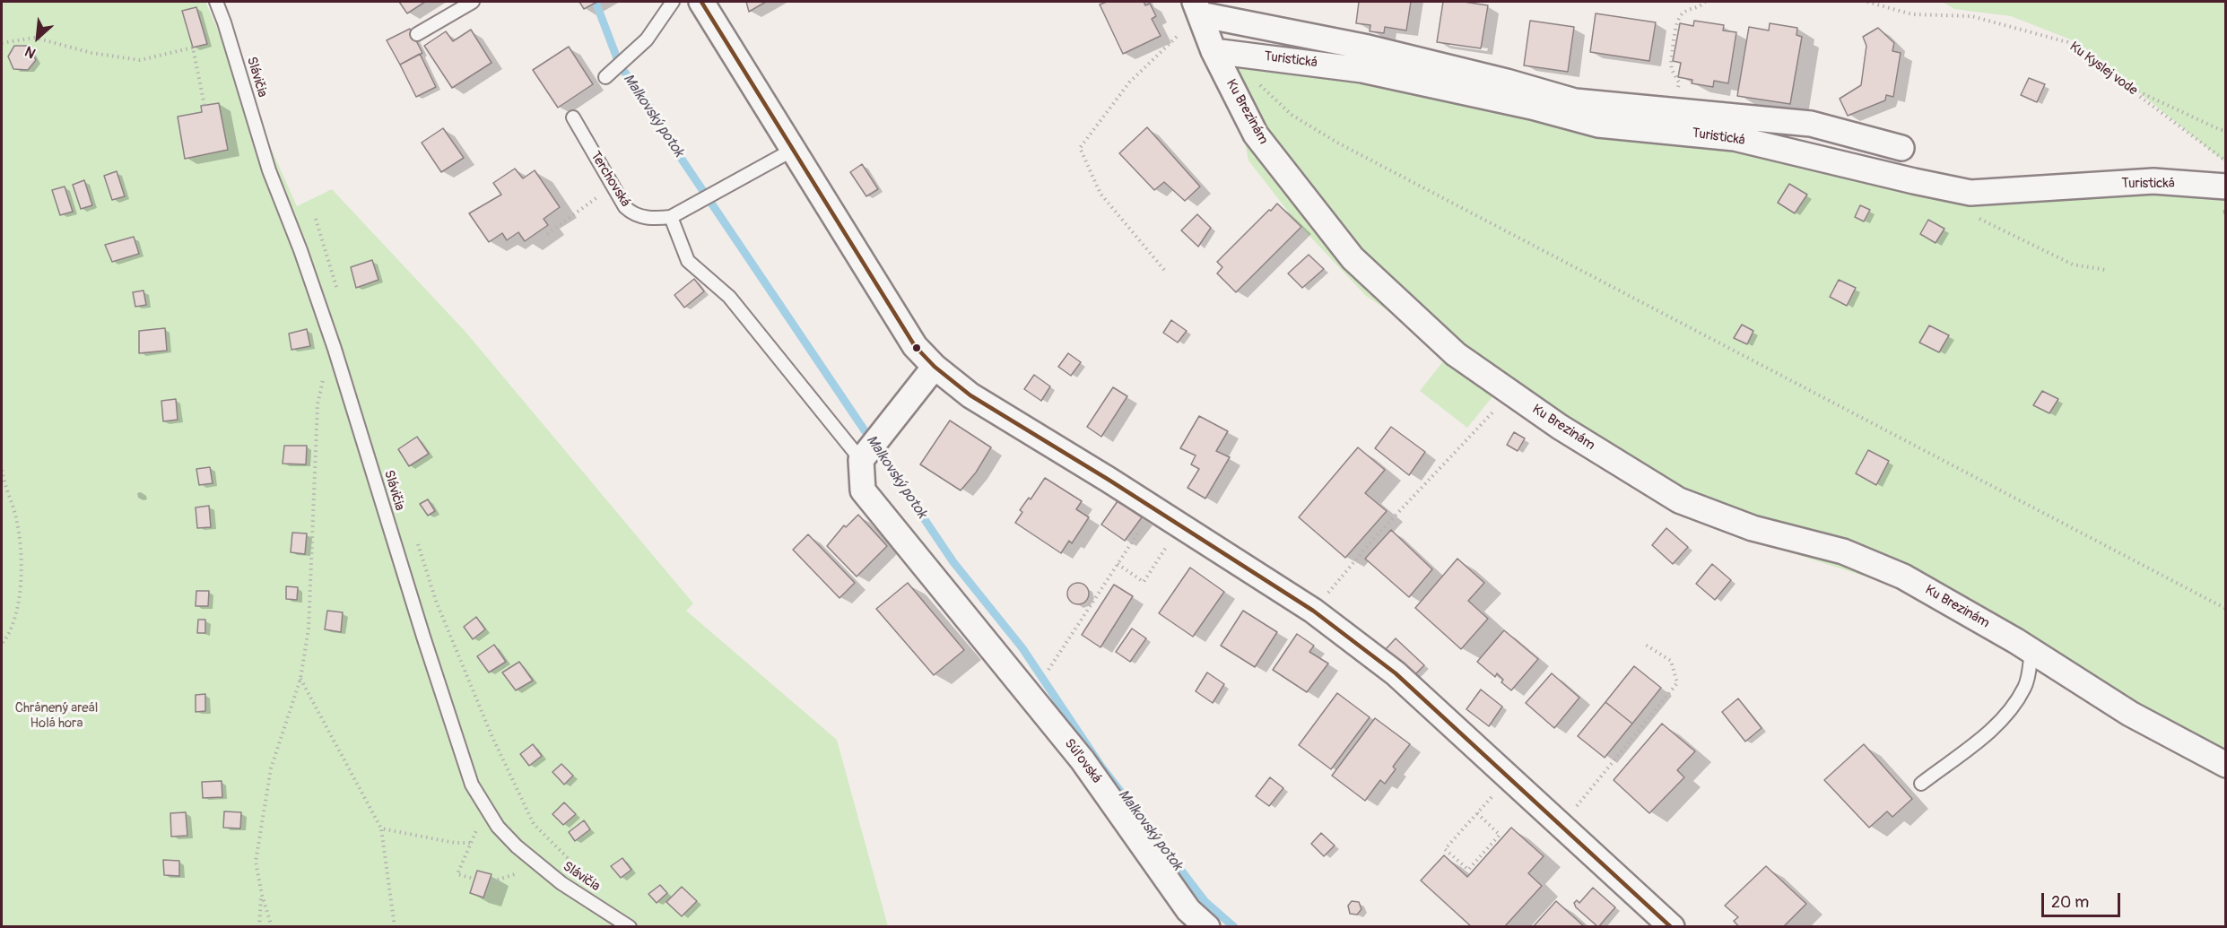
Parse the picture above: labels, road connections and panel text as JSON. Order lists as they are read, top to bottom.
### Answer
{
  "streets": {
    "street": ["Turistická", "Ku Brezinám", "Súľovská"],
    "lane": ["Slávičia", "Terchovská"],
    "path": ["Ku Kyslej vode"]
  },
  "crossings": [
    ["Turistická", "Ku Brezinám"]
  ],
  "water": ["Malkovský potok"],
  "parks": ["Chránený areál Holá hora"],
  "scale_bar": "20 m",
  "north": "bottom left"
}
